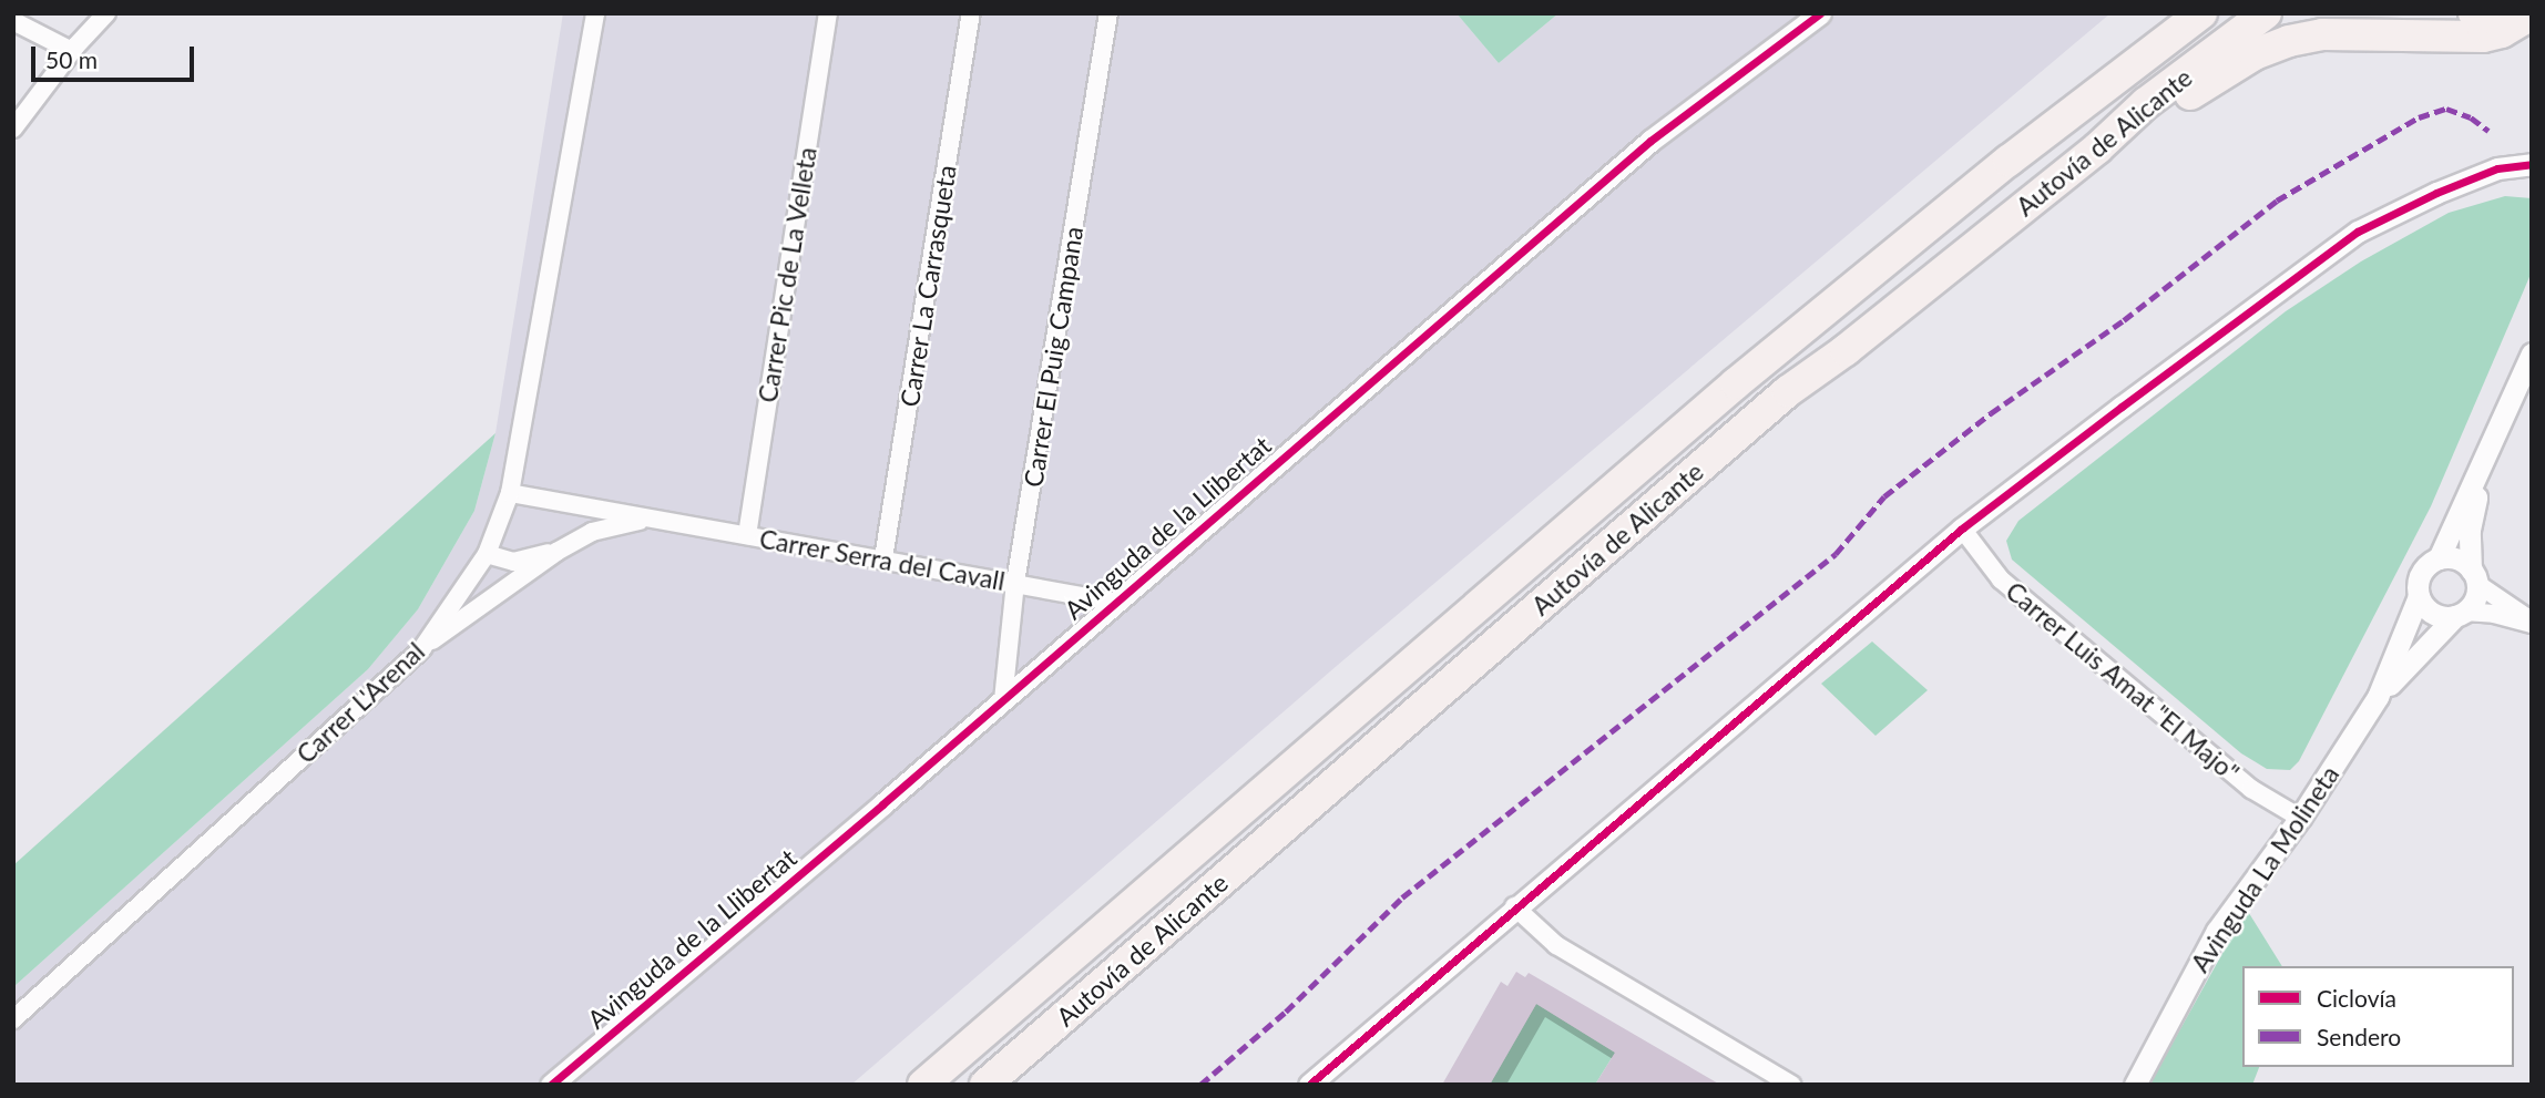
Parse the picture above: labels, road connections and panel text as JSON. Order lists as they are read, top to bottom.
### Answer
{
  "streets": {
    "highway": ["Autovía de Alicante"],
    "street": [
      "Carrer Pic de La Velleta",
      "Carrer La Carrasqueta",
      "Carrer El Puig Campana",
      "Avinguda de la Llibertat",
      "Carrer Serra del Cavall",
      "Carrer Luis Amat \"El Majo\"",
      "Carrer L'Arenal",
      "Avinguda La Molineta"
    ]
  },
  "crossings": [
    ["Carrer Pic de La Velleta", "Carrer Serra del Cavall"],
    ["Carrer La Carrasqueta", "Carrer Serra del Cavall"],
    ["Carrer El Puig Campana", "Avinguda de la Llibertat"],
    ["Carrer El Puig Campana", "Carrer Serra del Cavall"],
    ["Avinguda de la Llibertat", "Carrer Serra del Cavall"],
    ["Carrer Serra del Cavall", "Carrer L'Arenal"],
    ["Carrer Luis Amat \"El Majo\"", "Avinguda La Molineta"]
  ],
  "legend": ["Ciclovía", "Sendero"],
  "scale_bar": "50 m"
}
